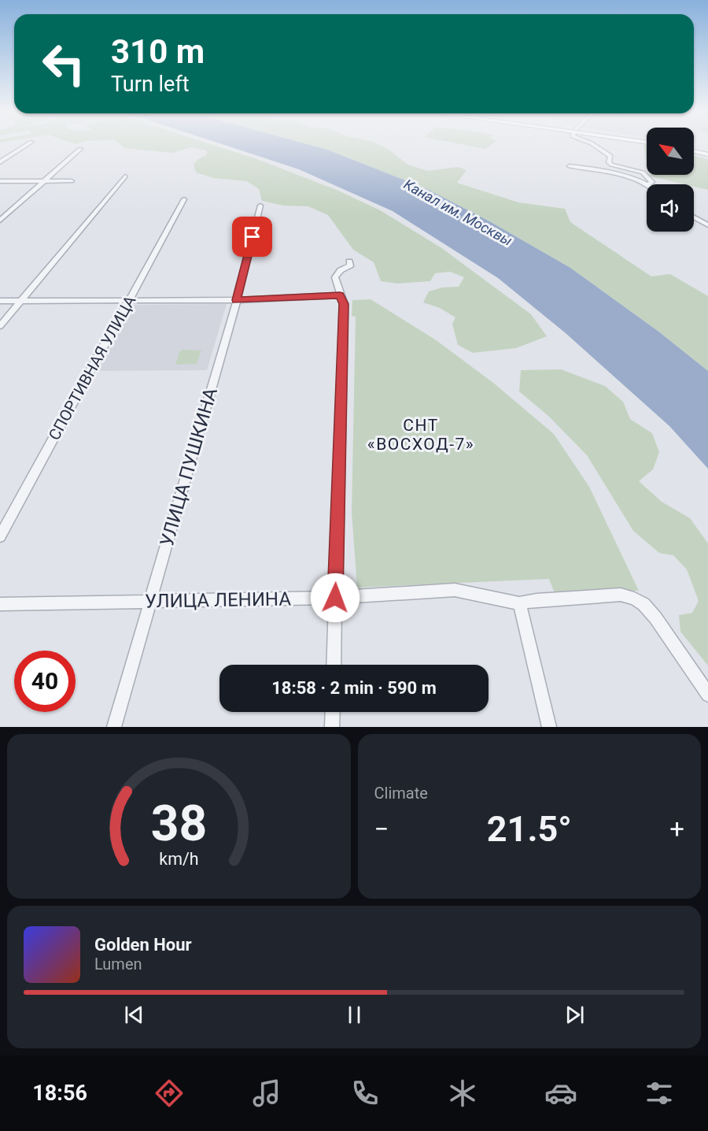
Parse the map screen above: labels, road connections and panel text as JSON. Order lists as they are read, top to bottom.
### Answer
{
  "streets": {
    "street": ["СПОРТИВНАЯ УЛИЦА", "УЛИЦА ПУШКИНА", "УЛИЦА ЛЕНИНА"]
  },
  "crossings": [
    ["УЛИЦА ПУШКИНА", "УЛИЦА ЛЕНИНА"]
  ],
  "districts": ["СНТ «ВОСХОД-7»"],
  "water": ["Канал им. Москвы"],
  "north": "top left",
  "page": {
    "turn": ["310 m", "Turn left"],
    "limit": "40",
    "trip": "18:58 · 2 min · 590 m",
    "tile": "Climate",
    "heat": ["−", "21.5°", "+"],
    "song": ["Golden Hour", "Lumen"],
    "tabs": "18:56",
    "gauge": ["38", "km/h"]
  }
}
